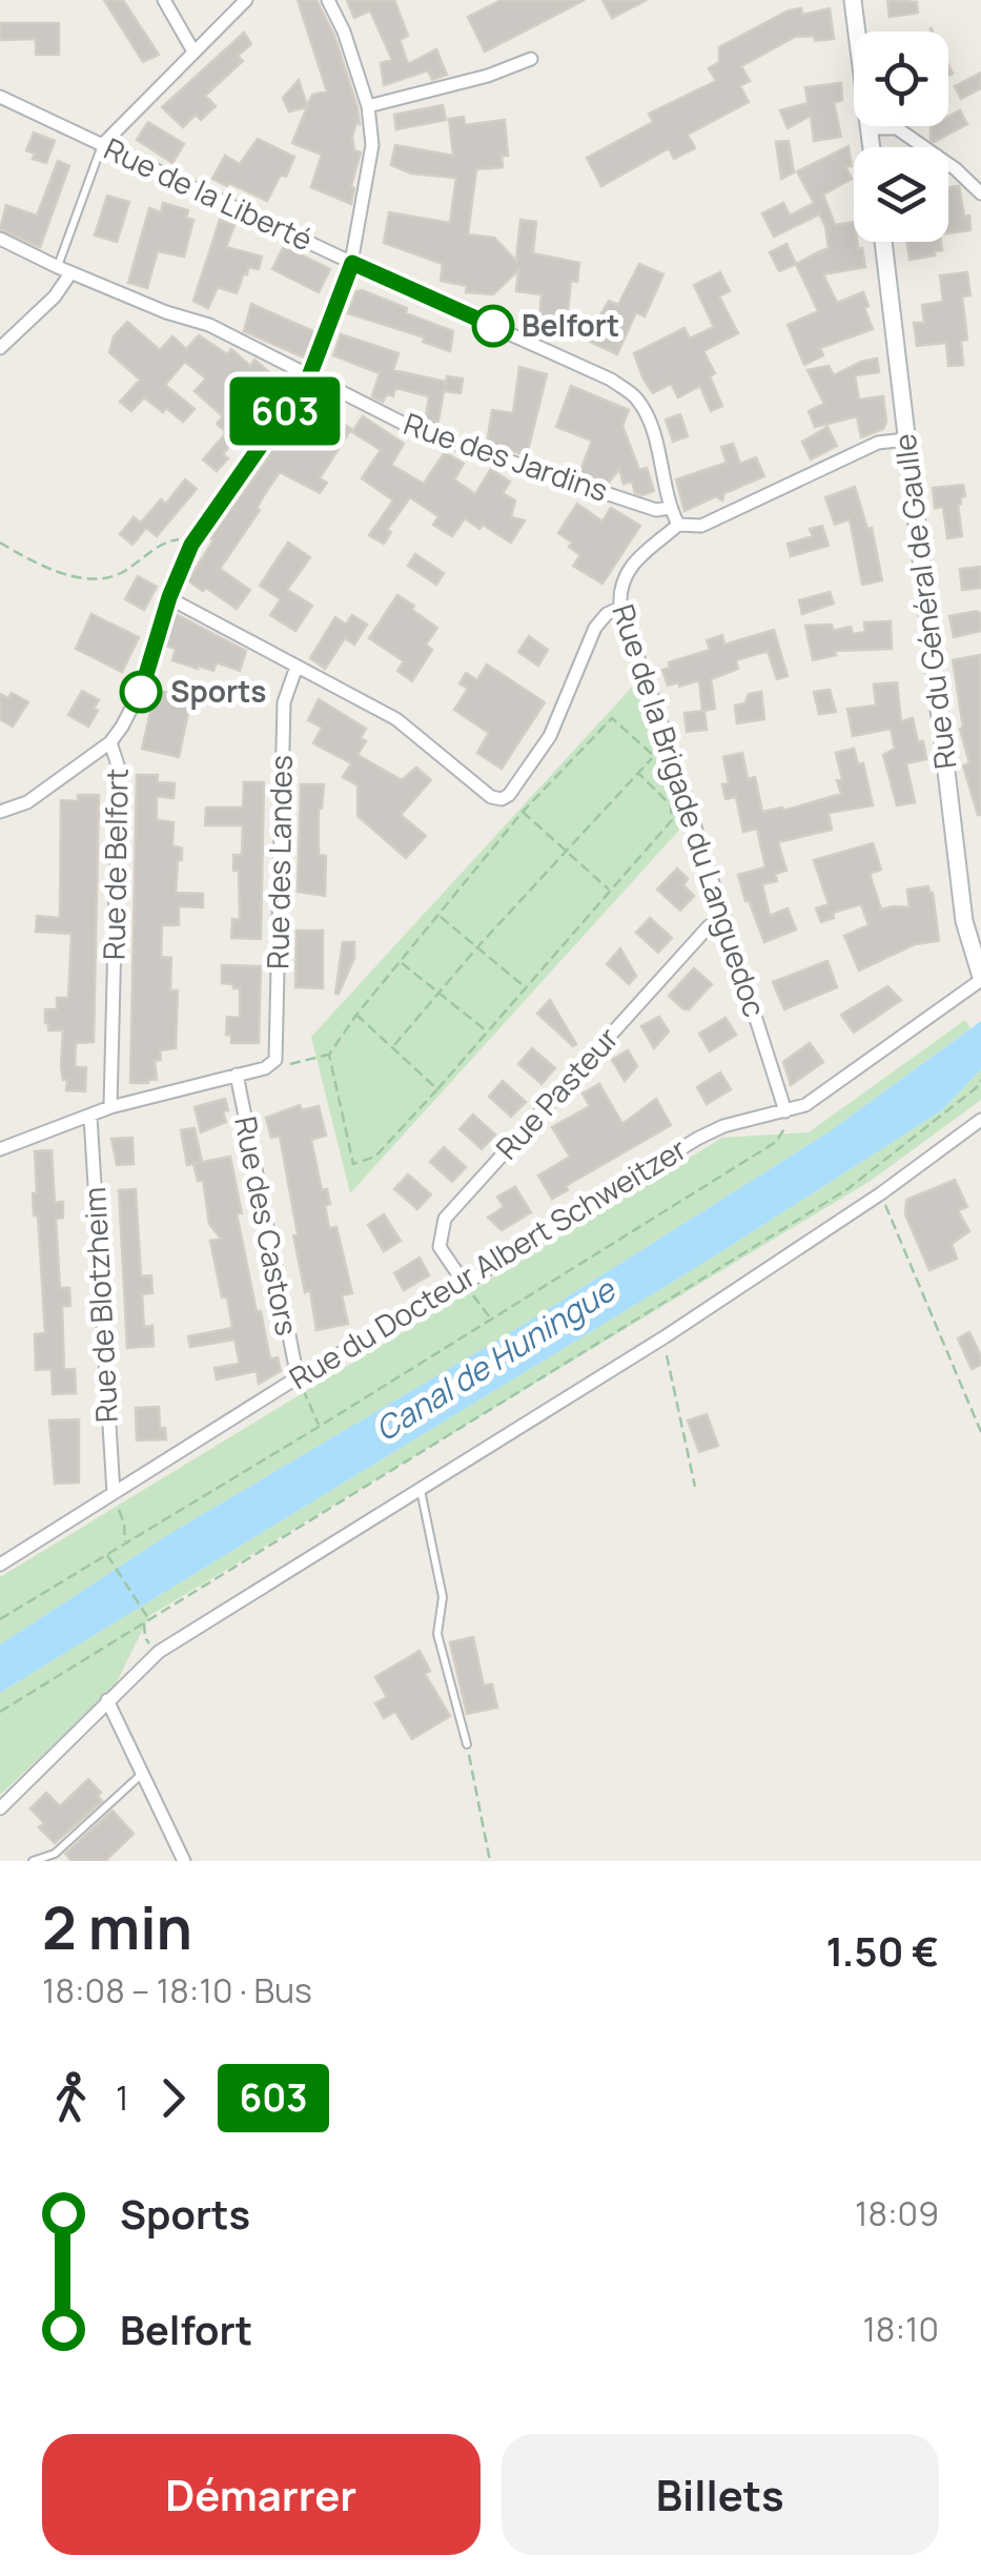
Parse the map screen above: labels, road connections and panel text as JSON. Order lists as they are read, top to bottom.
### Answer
{
  "streets": {
    "street": [
      "Rue de la Liberté",
      "Rue des Jardins",
      "Rue du Général de Gaulle",
      "Rue de la Brigade du Languedoc",
      "Rue des Landes",
      "Rue de Belfort",
      "Rue Pasteur",
      "Rue des Castors",
      "Rue du Docteur Albert Schweitzer",
      "Rue de Blotzheim"
    ]
  },
  "crossings": [
    ["Rue de la Liberté", "Rue des Jardins"],
    ["Rue de la Liberté", "Rue de la Brigade du Languedoc"],
    ["Rue de la Liberté", "Rue de Belfort"],
    ["Rue des Jardins", "Rue de Belfort"],
    ["Rue du Général de Gaulle", "Rue de la Brigade du Languedoc"],
    ["Rue du Général de Gaulle", "Rue du Docteur Albert Schweitzer"],
    ["Rue de la Brigade du Languedoc", "Rue Pasteur"],
    ["Rue de la Brigade du Languedoc", "Rue du Docteur Albert Schweitzer"],
    ["Rue Pasteur", "Rue du Docteur Albert Schweitzer"],
    ["Rue des Castors", "Rue du Docteur Albert Schweitzer"],
    ["Rue du Docteur Albert Schweitzer", "Rue de Blotzheim"]
  ],
  "water": ["Canal de Huningue"],
  "places": ["Belfort", "Sports"],
  "lines": ["bus line 603"],
  "page": {
    "on_map": "603",
    "heading": ["2 min", "18:08 – 18:10 · Bus", "1.50 €"],
    "legs": ["1", "603"],
    "list": [
      {
        "name": "Sports",
        "value": "18:09"
      },
      {
        "name": "Belfort",
        "value": "18:10"
      }
    ],
    "buttons": ["Démarrer", "Billets"]
  }
}
